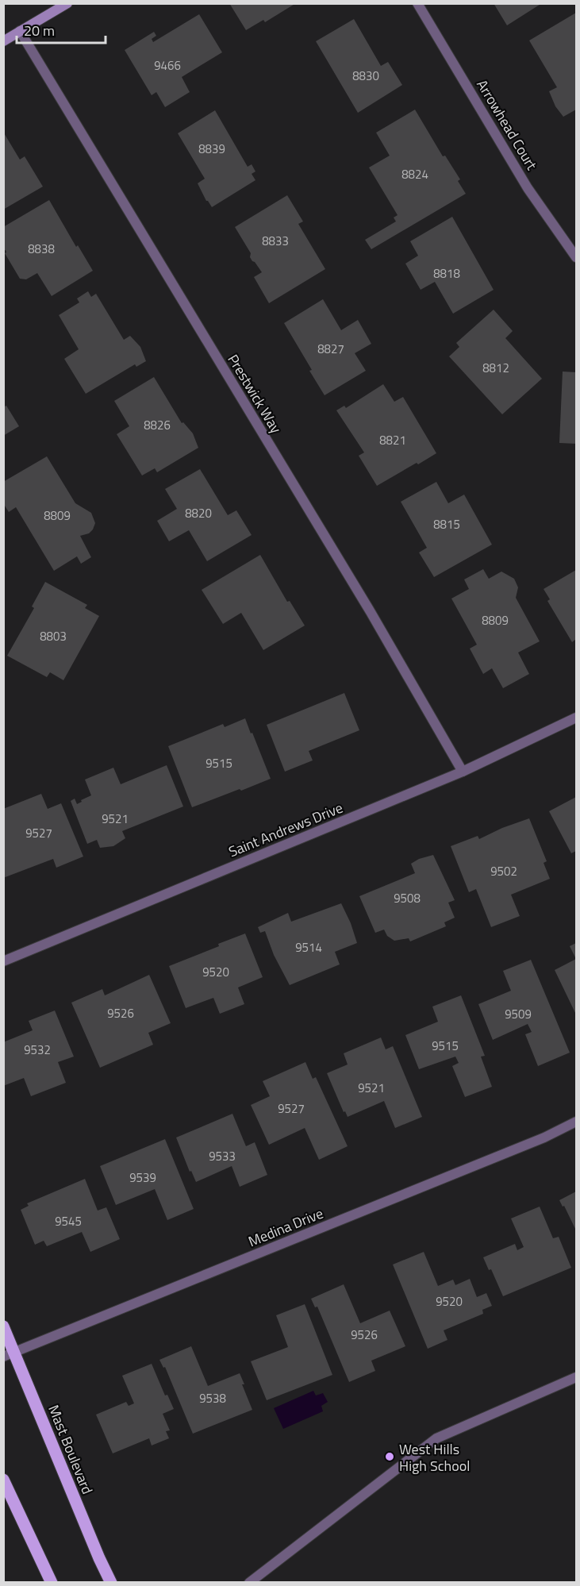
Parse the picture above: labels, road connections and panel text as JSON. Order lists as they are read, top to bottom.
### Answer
{
  "streets": {
    "main road": ["Mast Boulevard"],
    "street": [
      "Arrowhead Court",
      "Prestwick Way",
      "Saint Andrews Drive",
      "Medina Drive"
    ]
  },
  "crossings": [
    ["Prestwick Way", "Saint Andrews Drive"],
    ["Medina Drive", "Mast Boulevard"]
  ],
  "places": ["West Hills High School"],
  "house_numbers": [
    "9466",
    "8830",
    "8839",
    "8824",
    "8833",
    "8838",
    "8818",
    "8827",
    "8812",
    "8826",
    "8821",
    "8820",
    "8809",
    "8815",
    "8809",
    "8803",
    "9515",
    "9521",
    "9527",
    "9502",
    "9508",
    "9514",
    "9520",
    "9526",
    "9509",
    "9515",
    "9532",
    "9521",
    "9527",
    "9533",
    "9539",
    "9545",
    "9520",
    "9526",
    "9538"
  ],
  "scale_bar": "20 m"
}
